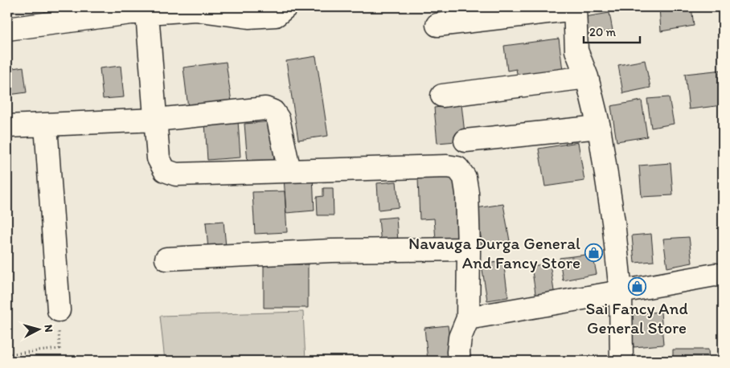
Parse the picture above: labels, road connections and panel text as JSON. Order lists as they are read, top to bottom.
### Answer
{
  "places": {
    "shop": ["Navauga Durga General And Fancy Store", "Sai Fancy And General Store"]
  },
  "scale_bar": "20 m",
  "north": "right"
}
